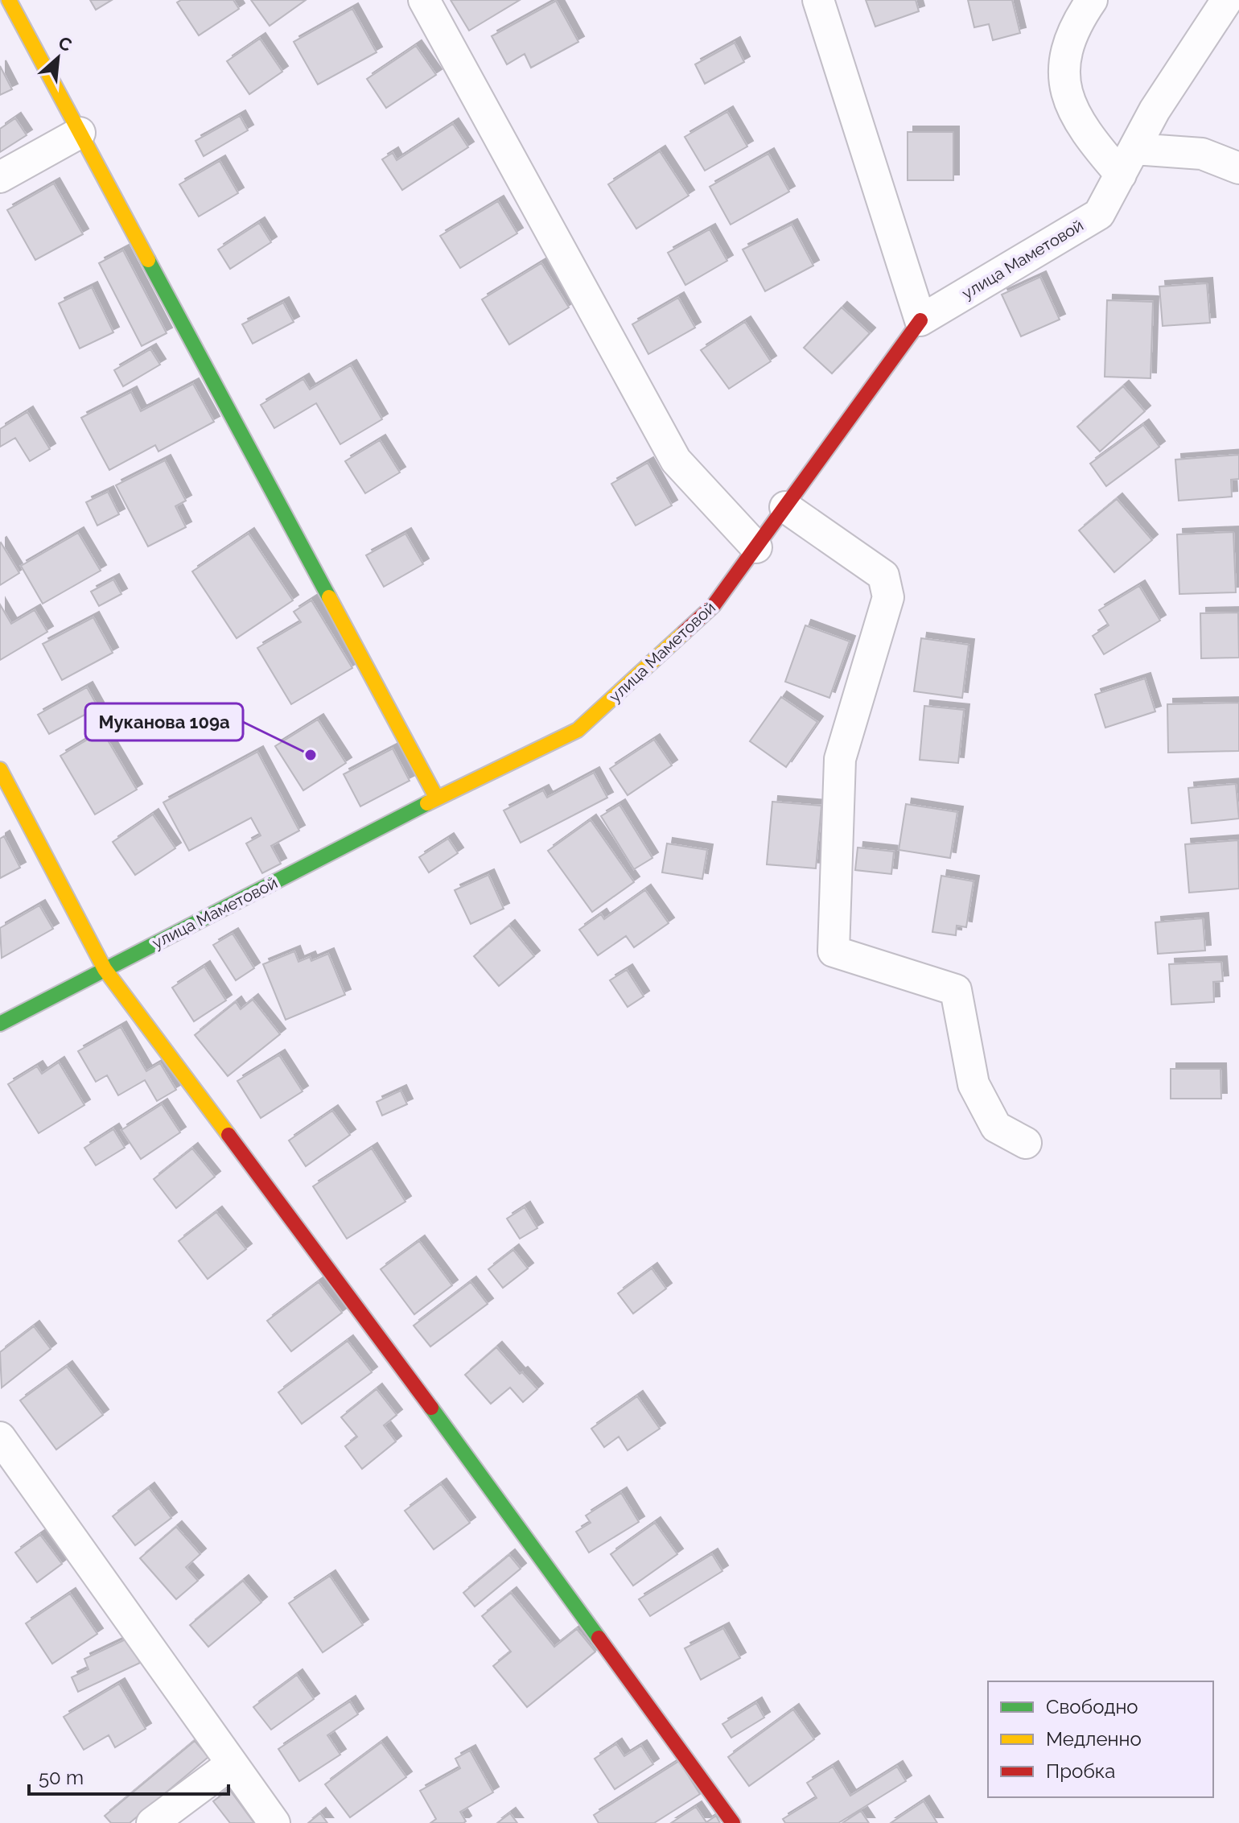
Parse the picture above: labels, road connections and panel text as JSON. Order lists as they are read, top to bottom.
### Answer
{
  "streets": {
    "street": ["улица Маметовой"]
  },
  "places": ["Муканова 109а"],
  "legend": ["Свободно", "Медленно", "Пробка"],
  "scale_bar": "50 m",
  "north": "top right"
}
